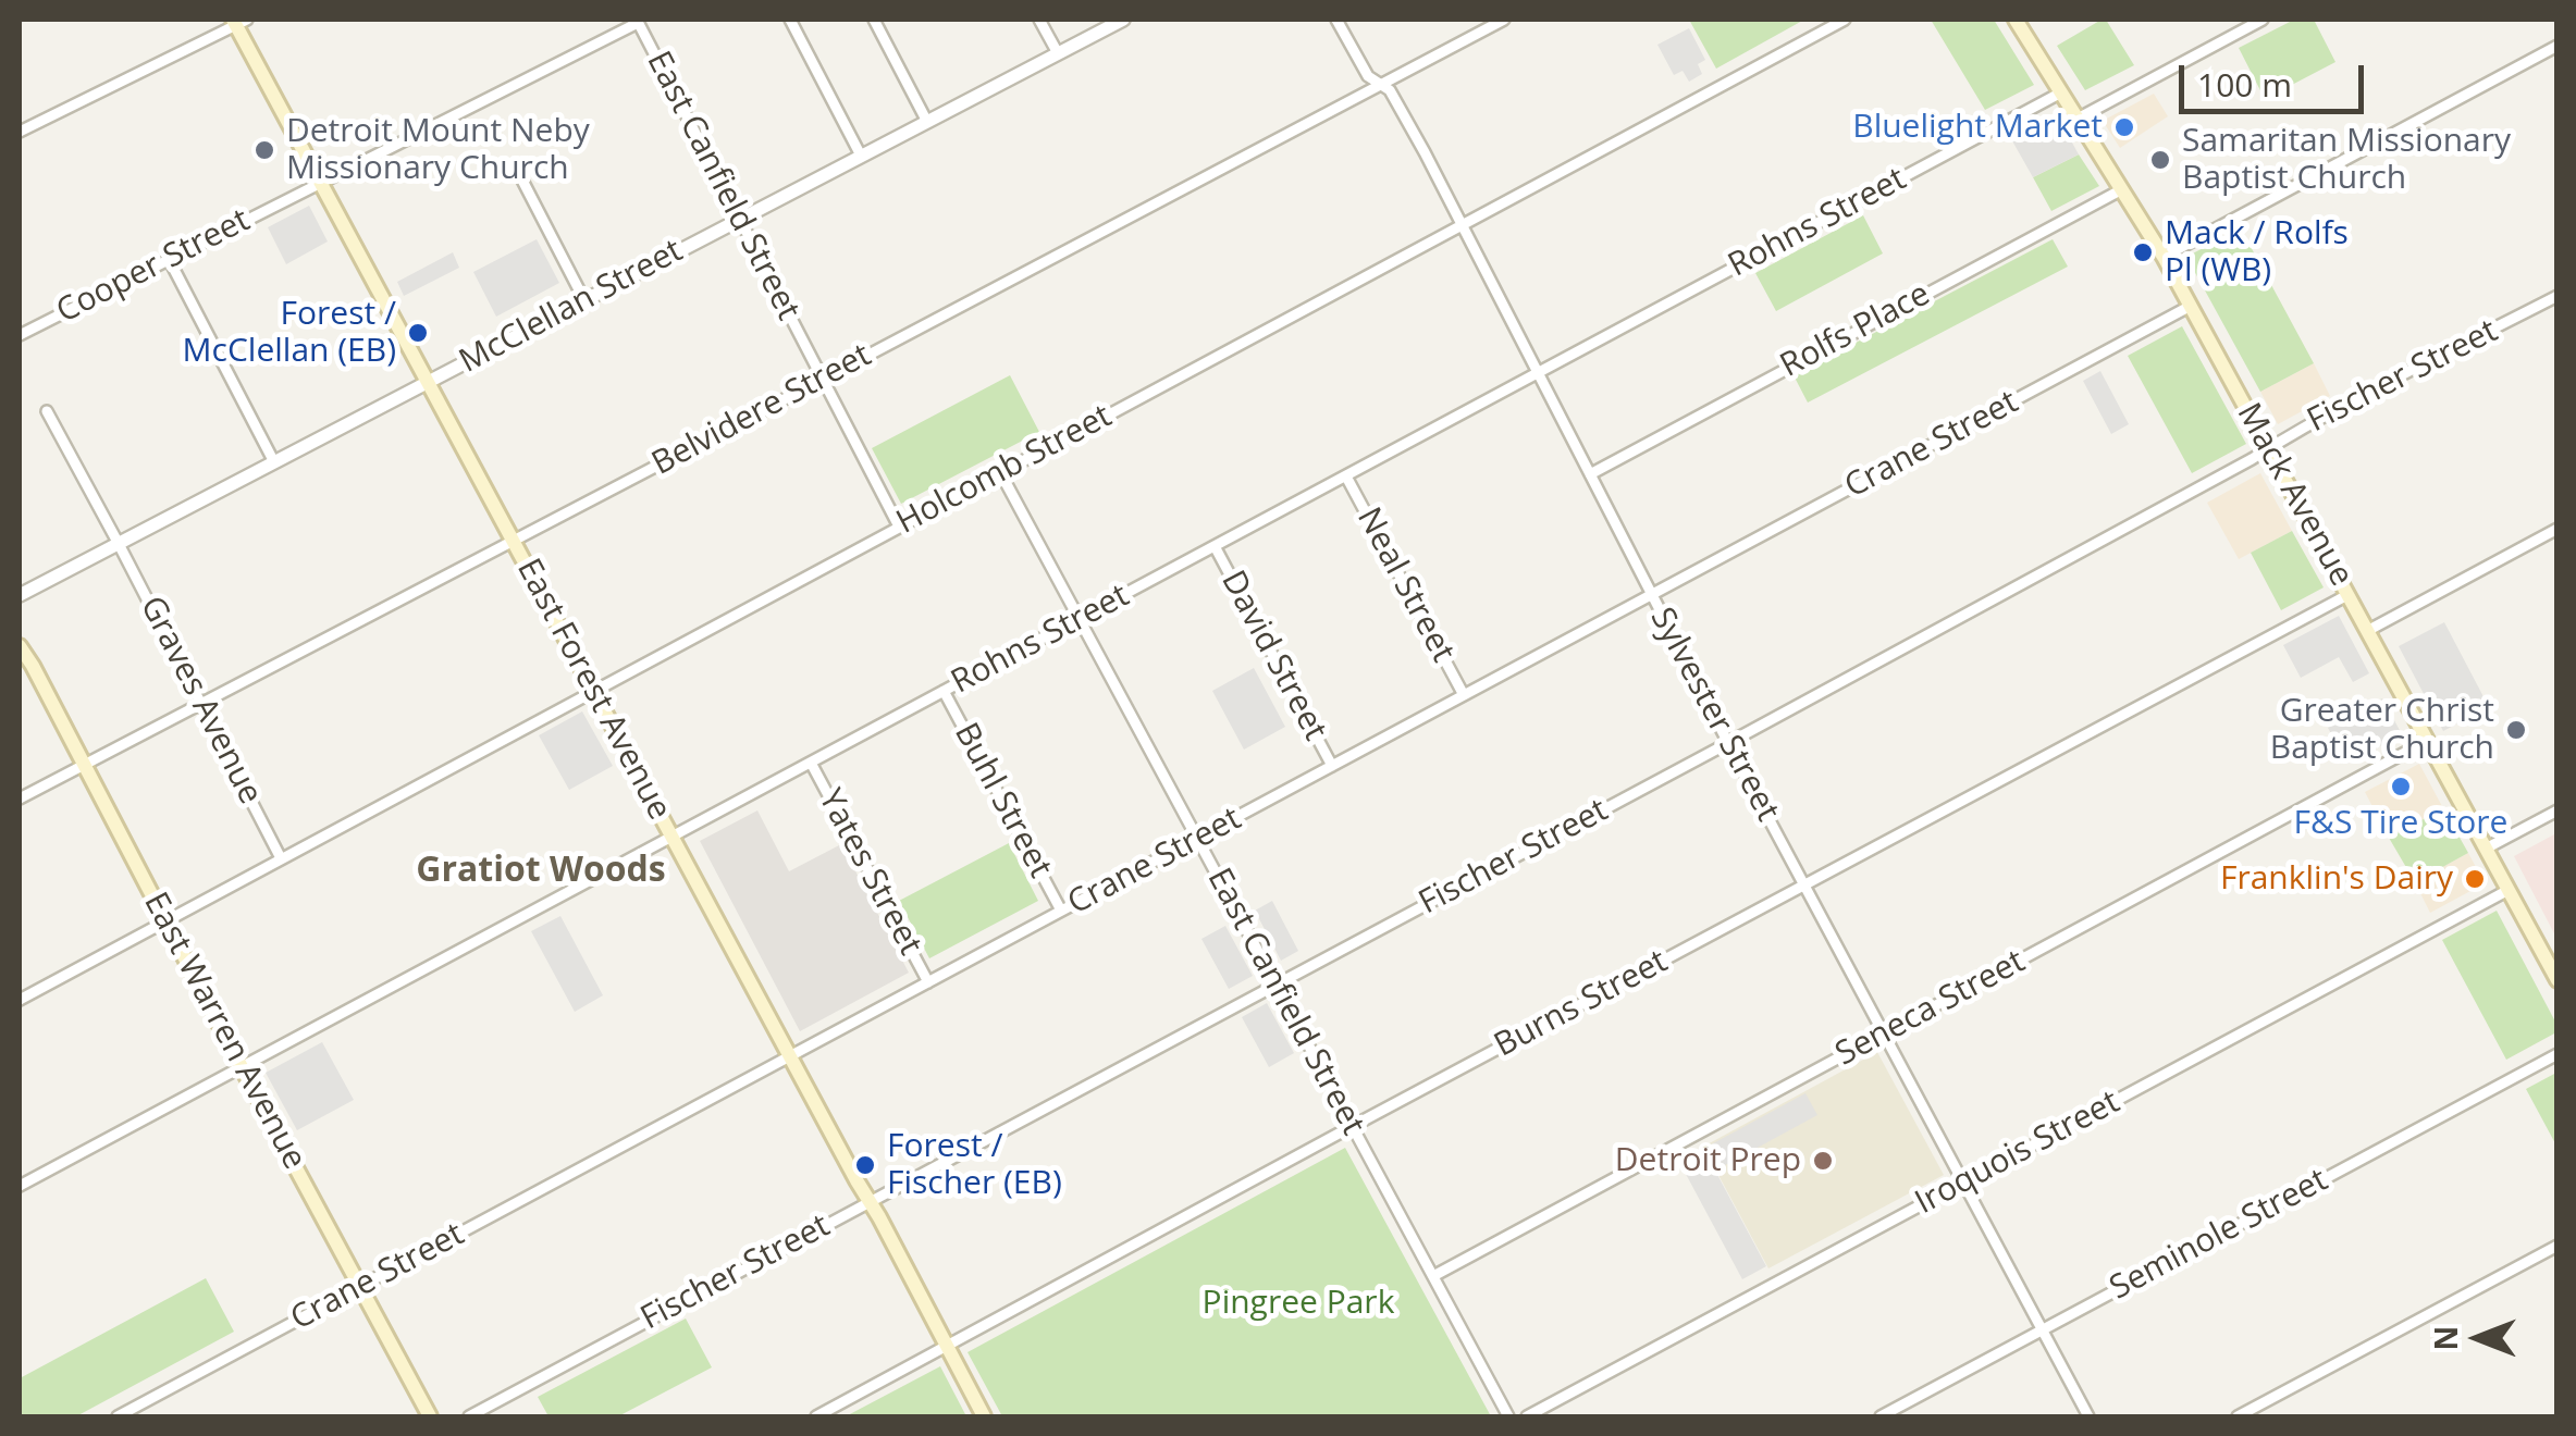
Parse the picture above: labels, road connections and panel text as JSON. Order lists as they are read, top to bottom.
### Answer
{
  "streets": {
    "main road": ["Mack Avenue", "East Forest Avenue", "East Warren Avenue"],
    "street": [
      "East Canfield Street",
      "Rohns Street",
      "Cooper Street",
      "McClellan Street",
      "Rolfs Place",
      "Fischer Street",
      "Belvidere Street",
      "Crane Street",
      "Holcomb Street",
      "Neal Street",
      "David Street",
      "Graves Avenue",
      "Sylvester Street",
      "Buhl Street",
      "Yates Street",
      "Burns Street",
      "Seneca Street",
      "Iroquois Street",
      "Seminole Street"
    ]
  },
  "crossings": [
    ["East Canfield Street", "Rohns Street"],
    ["East Canfield Street", "Cooper Street"],
    ["East Canfield Street", "McClellan Street"],
    ["East Canfield Street", "Fischer Street"],
    ["East Canfield Street", "Belvidere Street"],
    ["East Canfield Street", "Crane Street"],
    ["East Canfield Street", "Holcomb Street"],
    ["East Canfield Street", "Burns Street"],
    ["East Canfield Street", "Seneca Street"],
    ["Rohns Street", "Mack Avenue"],
    ["Rohns Street", "Neal Street"],
    ["Rohns Street", "David Street"],
    ["Rohns Street", "East Forest Avenue"],
    ["Rohns Street", "Sylvester Street"],
    ["Rohns Street", "Buhl Street"],
    ["Rohns Street", "Yates Street"],
    ["Rohns Street", "East Warren Avenue"],
    ["Cooper Street", "East Forest Avenue"],
    ["McClellan Street", "East Forest Avenue"],
    ["McClellan Street", "Graves Avenue"],
    ["Rolfs Place", "Mack Avenue"],
    ["Rolfs Place", "Sylvester Street"],
    ["Fischer Street", "Mack Avenue"],
    ["Fischer Street", "East Forest Avenue"],
    ["Fischer Street", "Sylvester Street"],
    ["Belvidere Street", "East Forest Avenue"],
    ["Belvidere Street", "Graves Avenue"],
    ["Belvidere Street", "Sylvester Street"],
    ["Belvidere Street", "East Warren Avenue"],
    ["Crane Street", "Mack Avenue"],
    ["Crane Street", "Neal Street"],
    ["Crane Street", "David Street"],
    ["Crane Street", "East Forest Avenue"],
    ["Crane Street", "Sylvester Street"],
    ["Crane Street", "Buhl Street"],
    ["Crane Street", "Yates Street"],
    ["Crane Street", "East Warren Avenue"],
    ["Holcomb Street", "East Forest Avenue"],
    ["Holcomb Street", "Graves Avenue"],
    ["Holcomb Street", "Sylvester Street"],
    ["Holcomb Street", "East Warren Avenue"],
    ["Mack Avenue", "Burns Street"],
    ["Mack Avenue", "Seneca Street"],
    ["Mack Avenue", "Iroquois Street"],
    ["East Forest Avenue", "Burns Street"],
    ["Sylvester Street", "Burns Street"],
    ["Sylvester Street", "Seneca Street"],
    ["Sylvester Street", "Iroquois Street"],
    ["Sylvester Street", "Seminole Street"]
  ],
  "districts": ["Gratiot Woods"],
  "parks": ["Pingree Park"],
  "places": [
    "Bluelight Market",
    "Detroit Mount Neby Missionary Church",
    "Samaritan Missionary Baptist Church",
    "Mack / Rolfs Pl (WB)",
    "Forest / McClellan (EB)",
    "Greater Christ Baptist Church",
    "F&S Tire Store",
    "Franklin's Dairy",
    "Detroit Prep",
    "Forest / Fischer (EB)"
  ],
  "scale_bar": "100 m",
  "north": "left"
}
